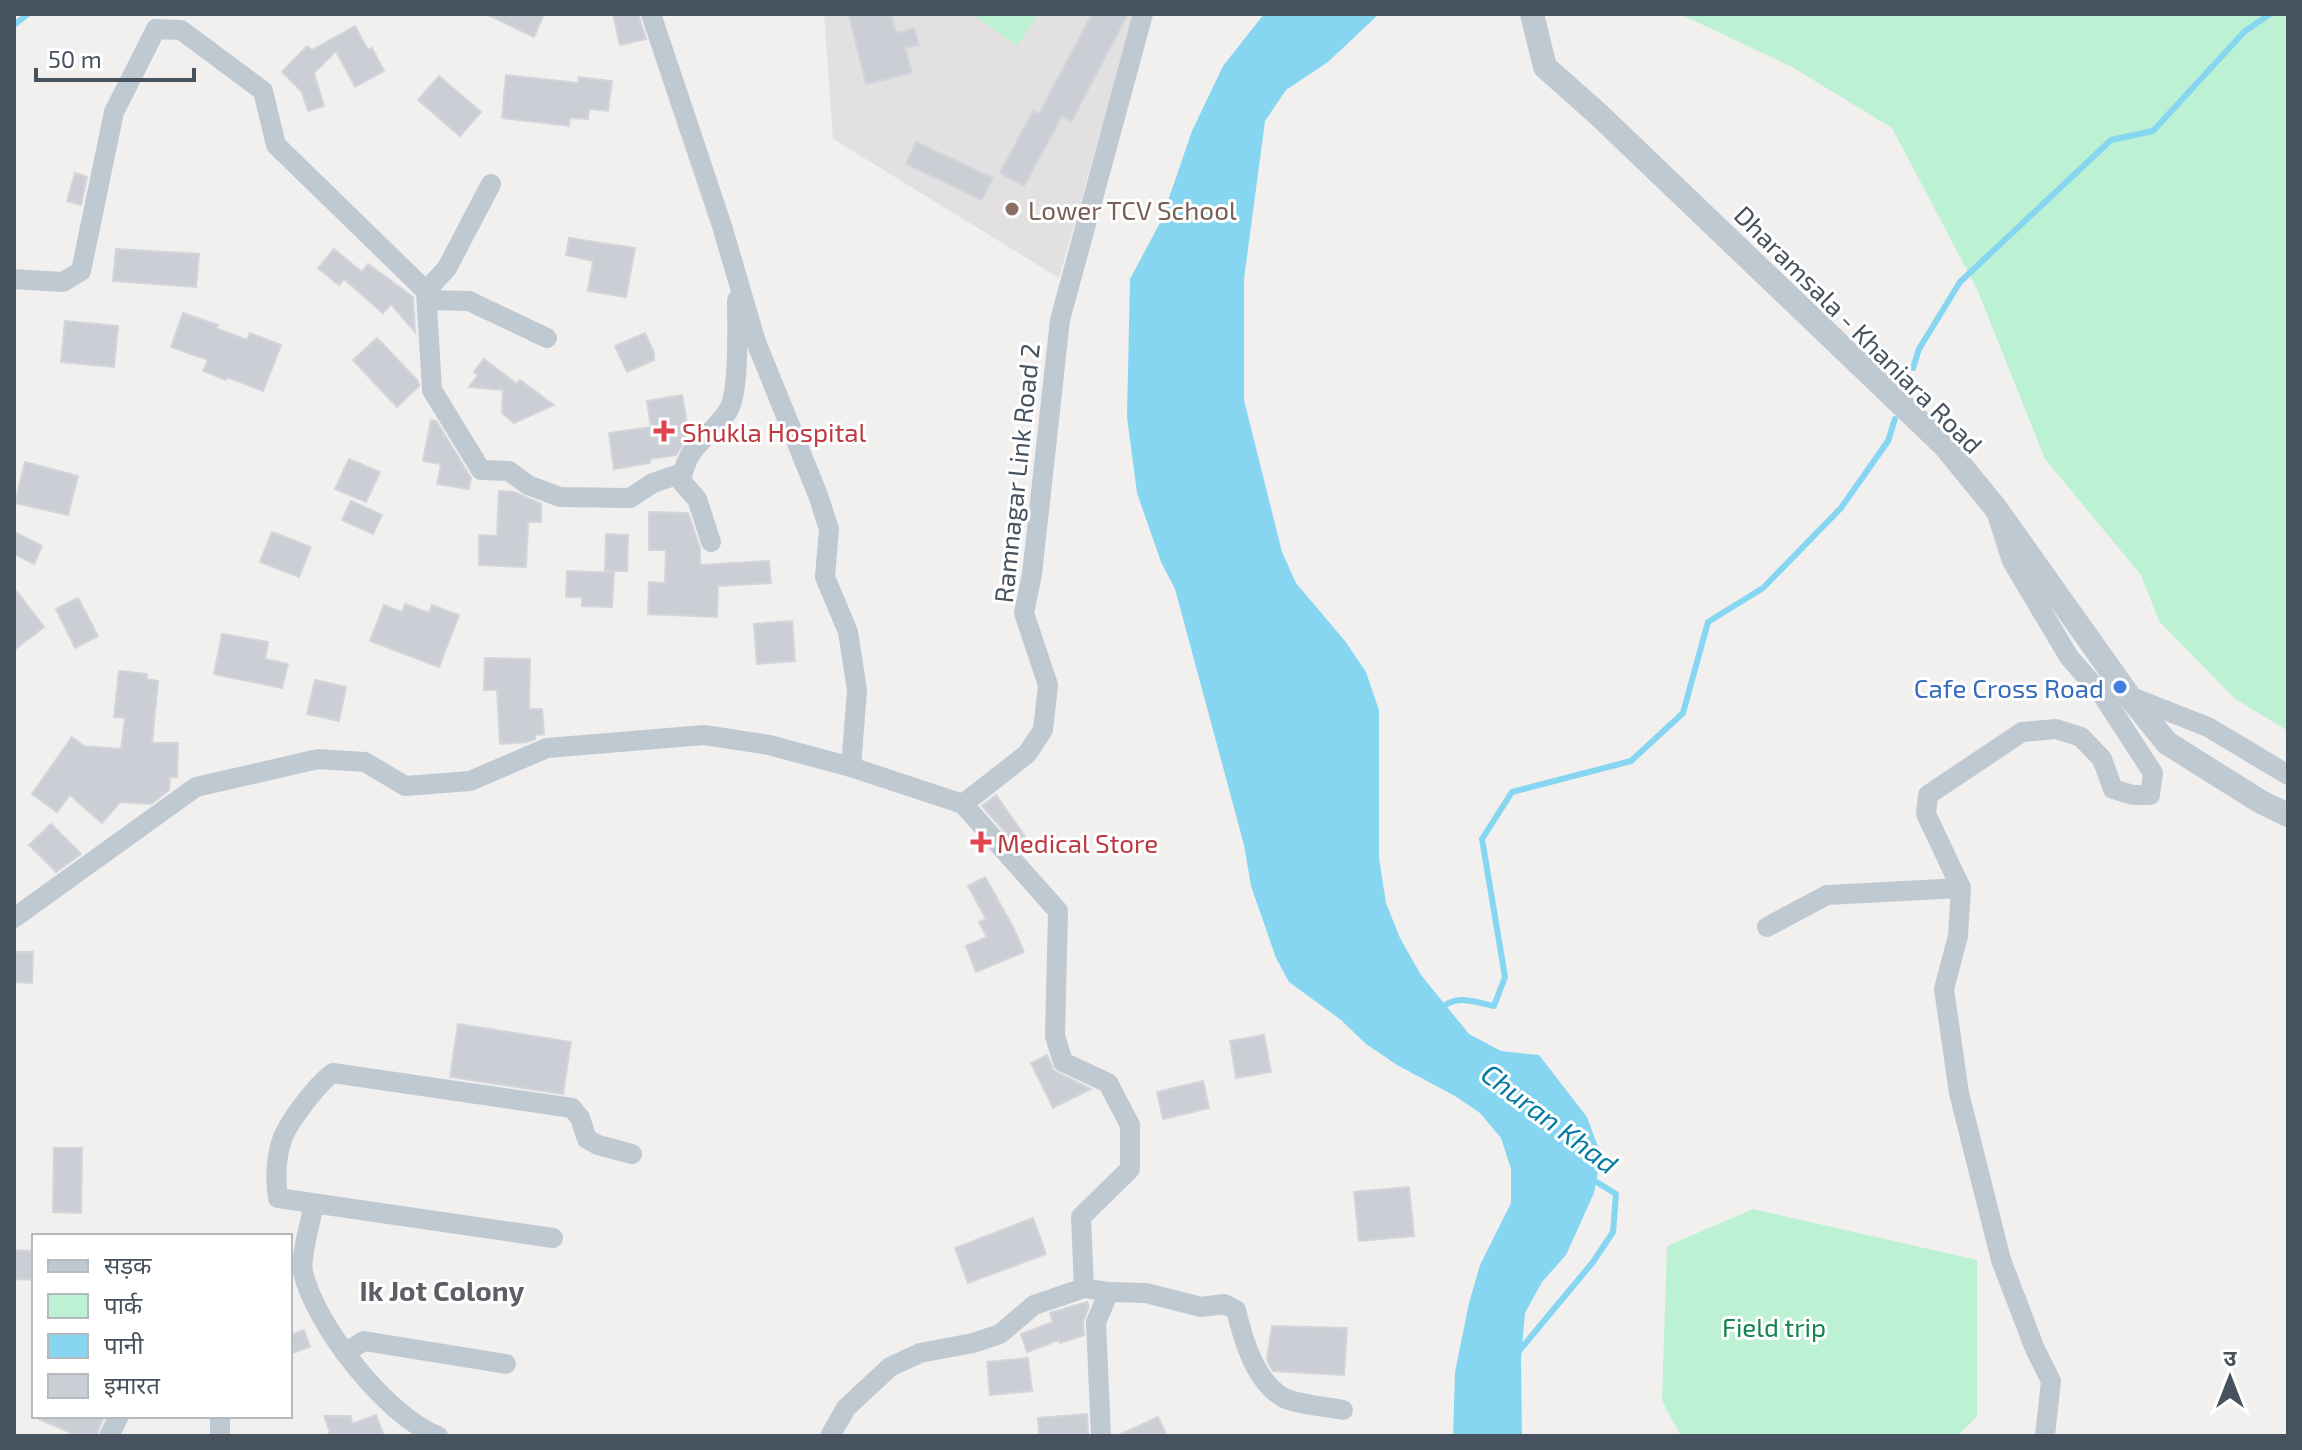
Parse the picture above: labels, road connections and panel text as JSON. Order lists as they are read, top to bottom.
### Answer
{
  "streets": {
    "street": ["Dharamsala - Khaniara Road", "Ramnagar Link Road 2"]
  },
  "districts": ["Ik Jot Colony"],
  "water": ["Churan Khad"],
  "parks": ["Field trip"],
  "places": {
    "other": ["Lower TCV School", "Cafe Cross Road"],
    "health": ["Shukla Hospital", "Medical Store"]
  },
  "legend": [
    "सड़क",
    "पार्क",
    "पानी",
    "इमारत"
  ],
  "scale_bar": "50 m",
  "north": "top"
}
